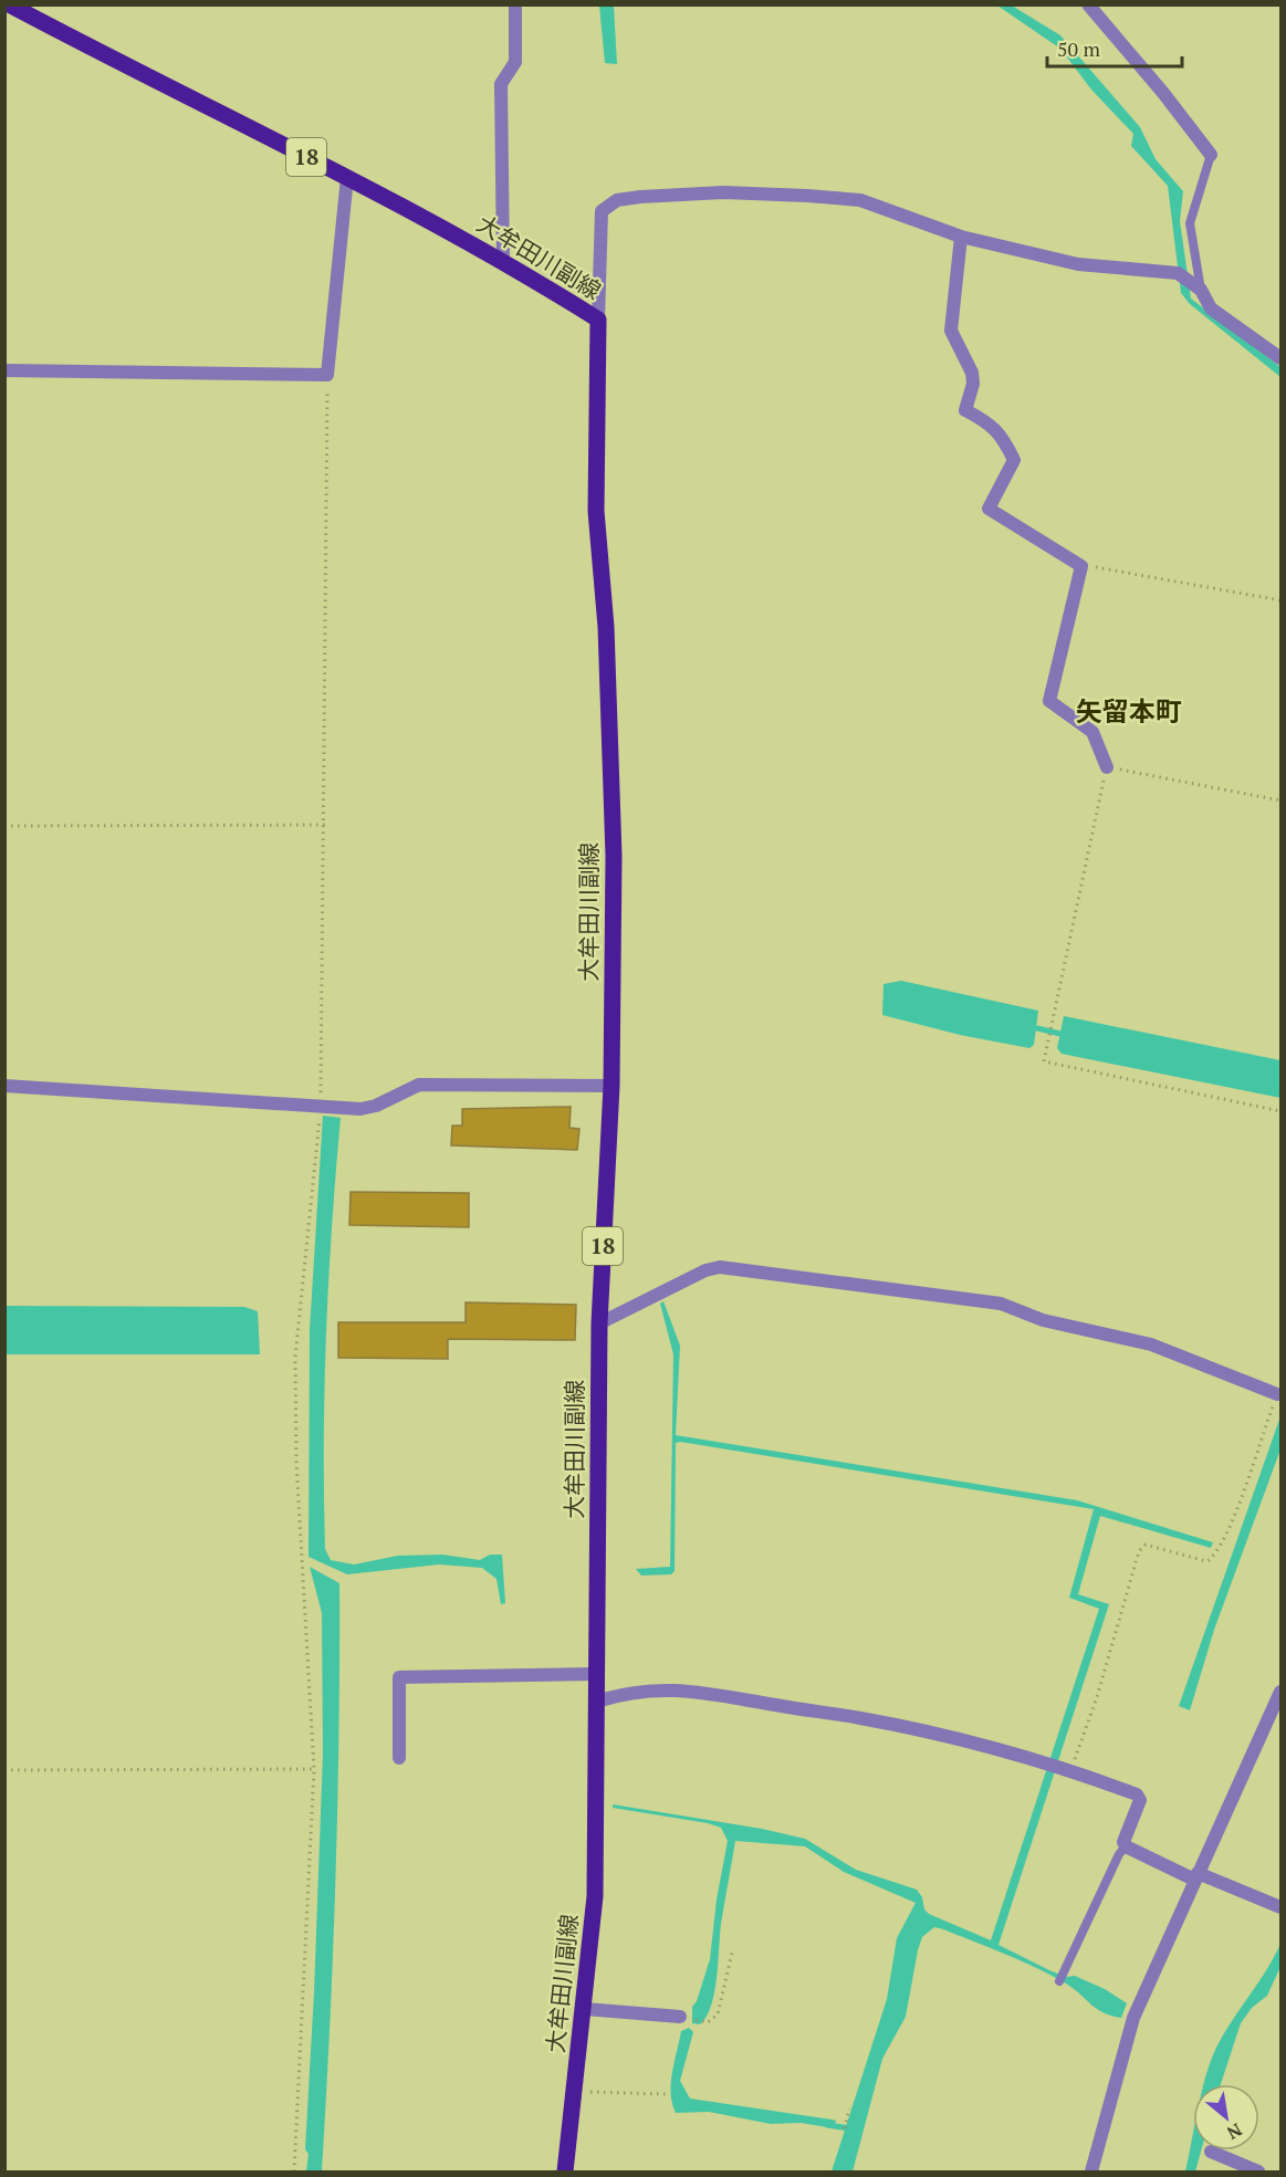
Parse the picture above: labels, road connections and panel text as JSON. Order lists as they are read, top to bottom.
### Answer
{
  "streets": {
    "main road": ["18", "大牟田川副線"]
  },
  "districts": ["矢留本町"],
  "scale_bar": "50 m",
  "north": "bottom right"
}
